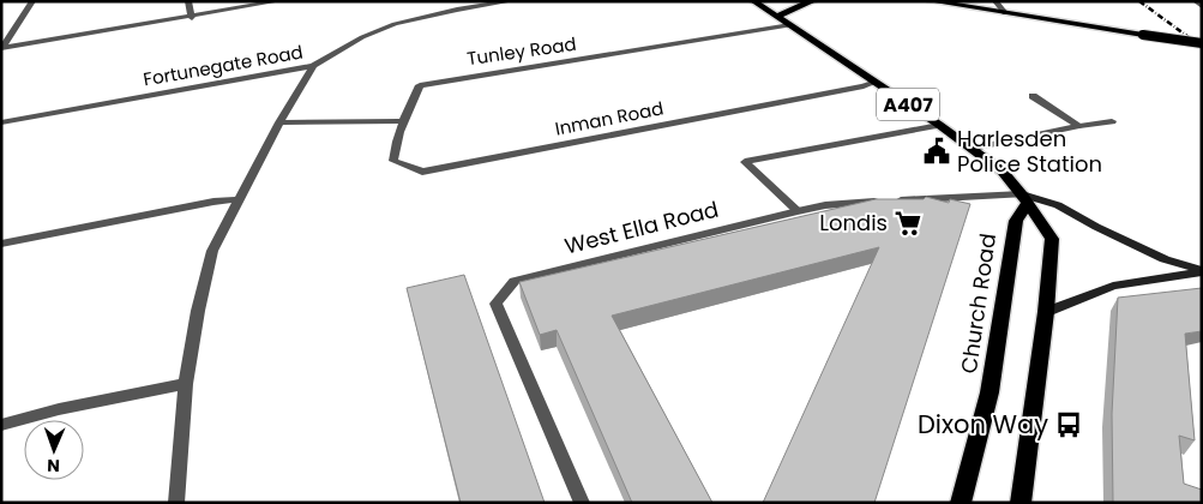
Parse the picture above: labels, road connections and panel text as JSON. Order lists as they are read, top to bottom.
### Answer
{
  "streets": {
    "main road": ["A407", "Church Road"],
    "street": [
      "Tunley Road",
      "Fortunegate Road",
      "Inman Road",
      "West Ella Road"
    ]
  },
  "crossings": [
    ["Tunley Road", "A407"],
    ["Tunley Road", "Inman Road"],
    ["A407", "Inman Road"],
    ["A407", "West Ella Road"],
    ["A407", "Church Road"],
    ["West Ella Road", "Church Road"]
  ],
  "places": {
    "public building": ["Harlesden Police Station"],
    "supermarket": ["Londis"],
    "bus stop": ["Dixon Way"]
  },
  "north": "bottom"
}
